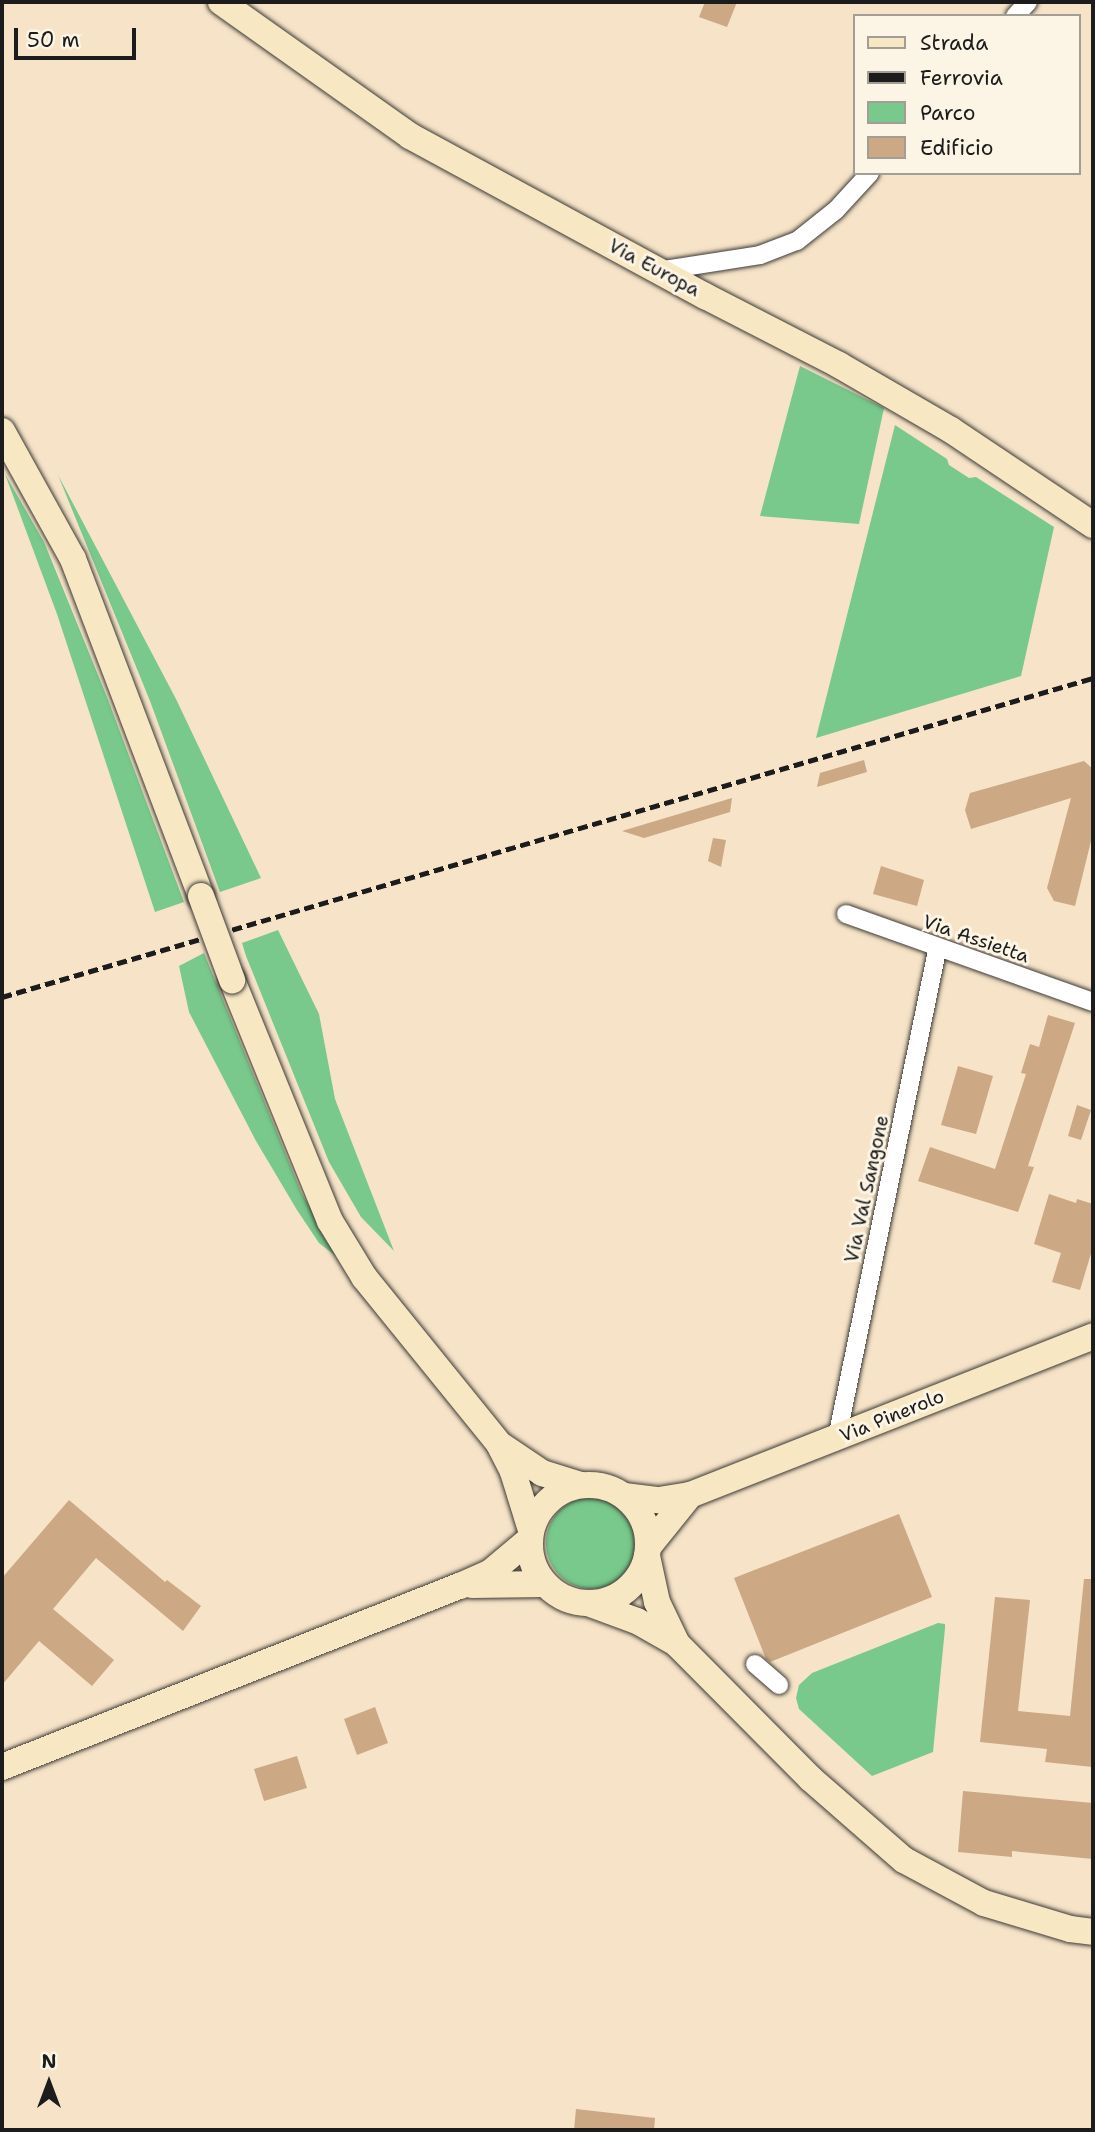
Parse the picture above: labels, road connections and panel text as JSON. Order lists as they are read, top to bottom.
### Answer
{
  "streets": {
    "main road": ["Via Europa", "Via Pinerolo"],
    "street": ["Via Assietta", "Via Val Sangone"]
  },
  "crossings": [
    ["Via Assietta", "Via Val Sangone"],
    ["Via Val Sangone", "Via Pinerolo"]
  ],
  "legend": [
    "Strada",
    "Ferrovia",
    "Parco",
    "Edificio"
  ],
  "scale_bar": "50 m",
  "north": "top"
}
